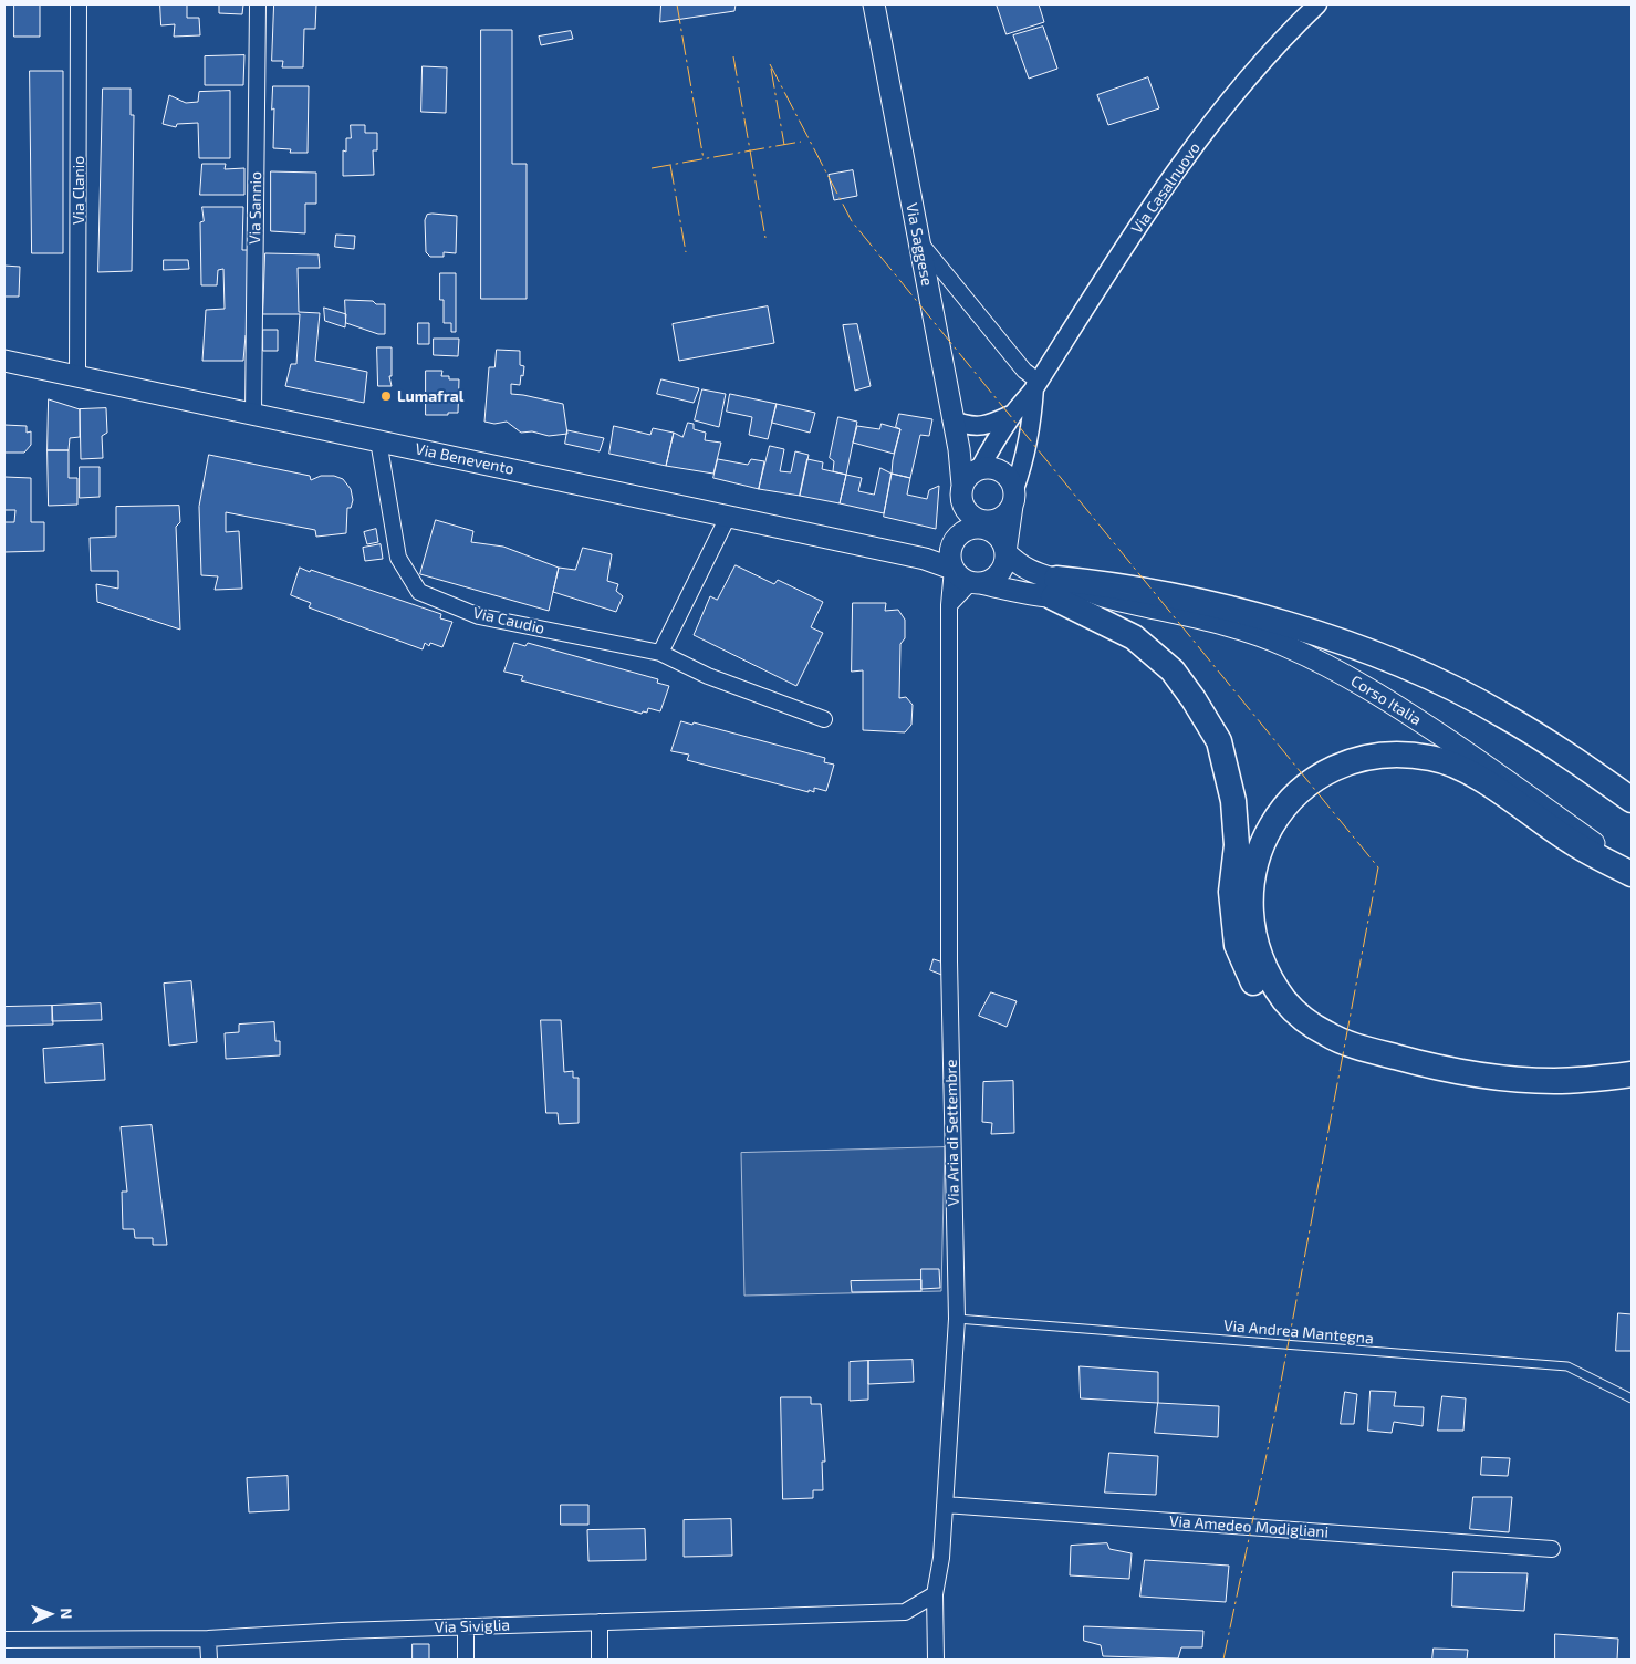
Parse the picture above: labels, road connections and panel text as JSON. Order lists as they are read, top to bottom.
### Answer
{
  "streets": {
    "main road": ["Via Saggese", "Via Benevento", "Corso Italia"],
    "street": [
      "Via Casalnuovo",
      "Via Clanio",
      "Via Sannio",
      "Via Caudio",
      "Via Aria di Settembre",
      "Via Amedeo Modigliani",
      "Via Siviglia"
    ],
    "lane": ["Via Andrea Mantegna"]
  },
  "crossings": [
    ["Via Casalnuovo", "Via Saggese"],
    ["Via Clanio", "Via Benevento"],
    ["Via Sannio", "Via Benevento"],
    ["Via Benevento", "Via Caudio"],
    ["Via Benevento", "Via Aria di Settembre"],
    ["Via Aria di Settembre", "Via Andrea Mantegna"],
    ["Via Aria di Settembre", "Via Amedeo Modigliani"],
    ["Via Aria di Settembre", "Via Siviglia"]
  ],
  "places": ["Lumafral"],
  "north": "right"
}
